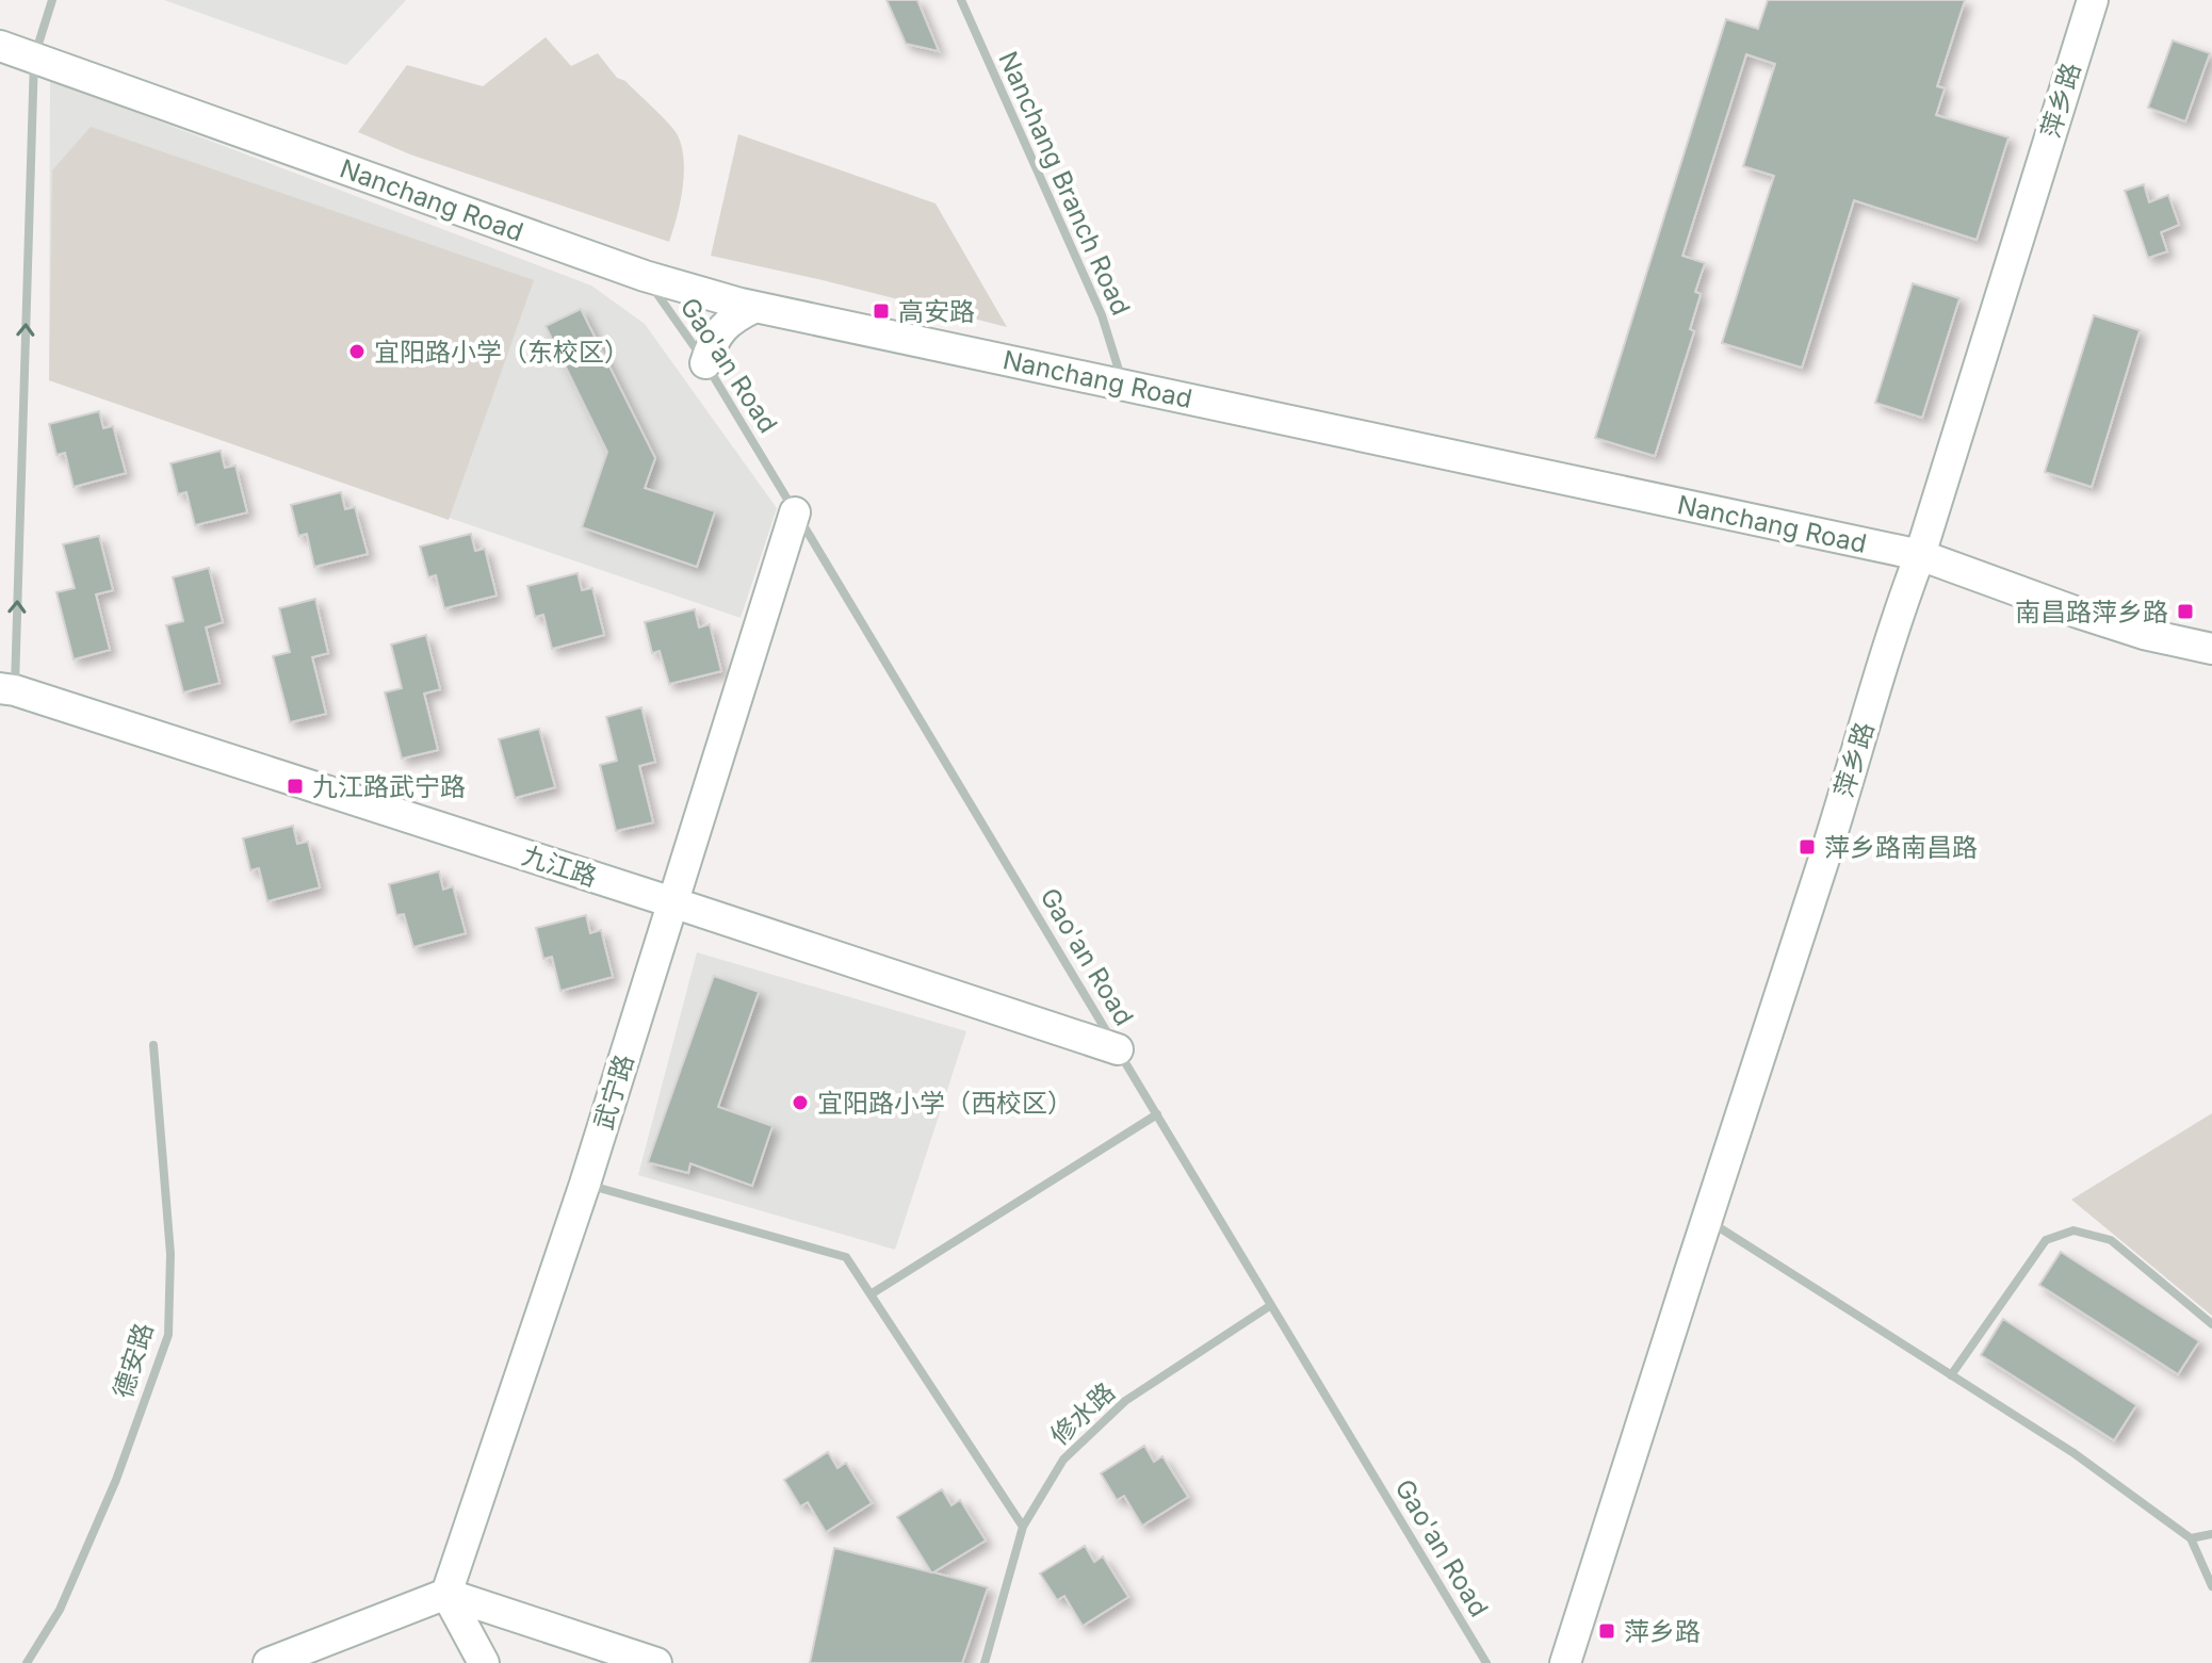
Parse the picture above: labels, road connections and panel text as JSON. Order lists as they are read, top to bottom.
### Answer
{
  "streets": {
    "main road": [
      "萍乡路",
      "Nanchang Road",
      "九江路",
      "武宁路"
    ],
    "street": [
      "Nanchang Branch Road",
      "Gao'an Road",
      "德安路",
      "修水路"
    ]
  },
  "crossings": [
    ["萍乡路", "Nanchang Road"],
    ["Nanchang Branch Road", "Nanchang Road"],
    ["Nanchang Road", "Gao'an Road"],
    ["Gao'an Road", "九江路"],
    ["Gao'an Road", "武宁路"],
    ["Gao'an Road", "修水路"],
    ["九江路", "武宁路"]
  ],
  "places": {
    "transit": [
      "高安路",
      "南昌路萍乡路",
      "九江路武宁路",
      "萍乡路南昌路",
      "萍乡路"
    ],
    "other": ["宜阳路小学（东校区）", "宜阳路小学（西校区）"]
  }
}
